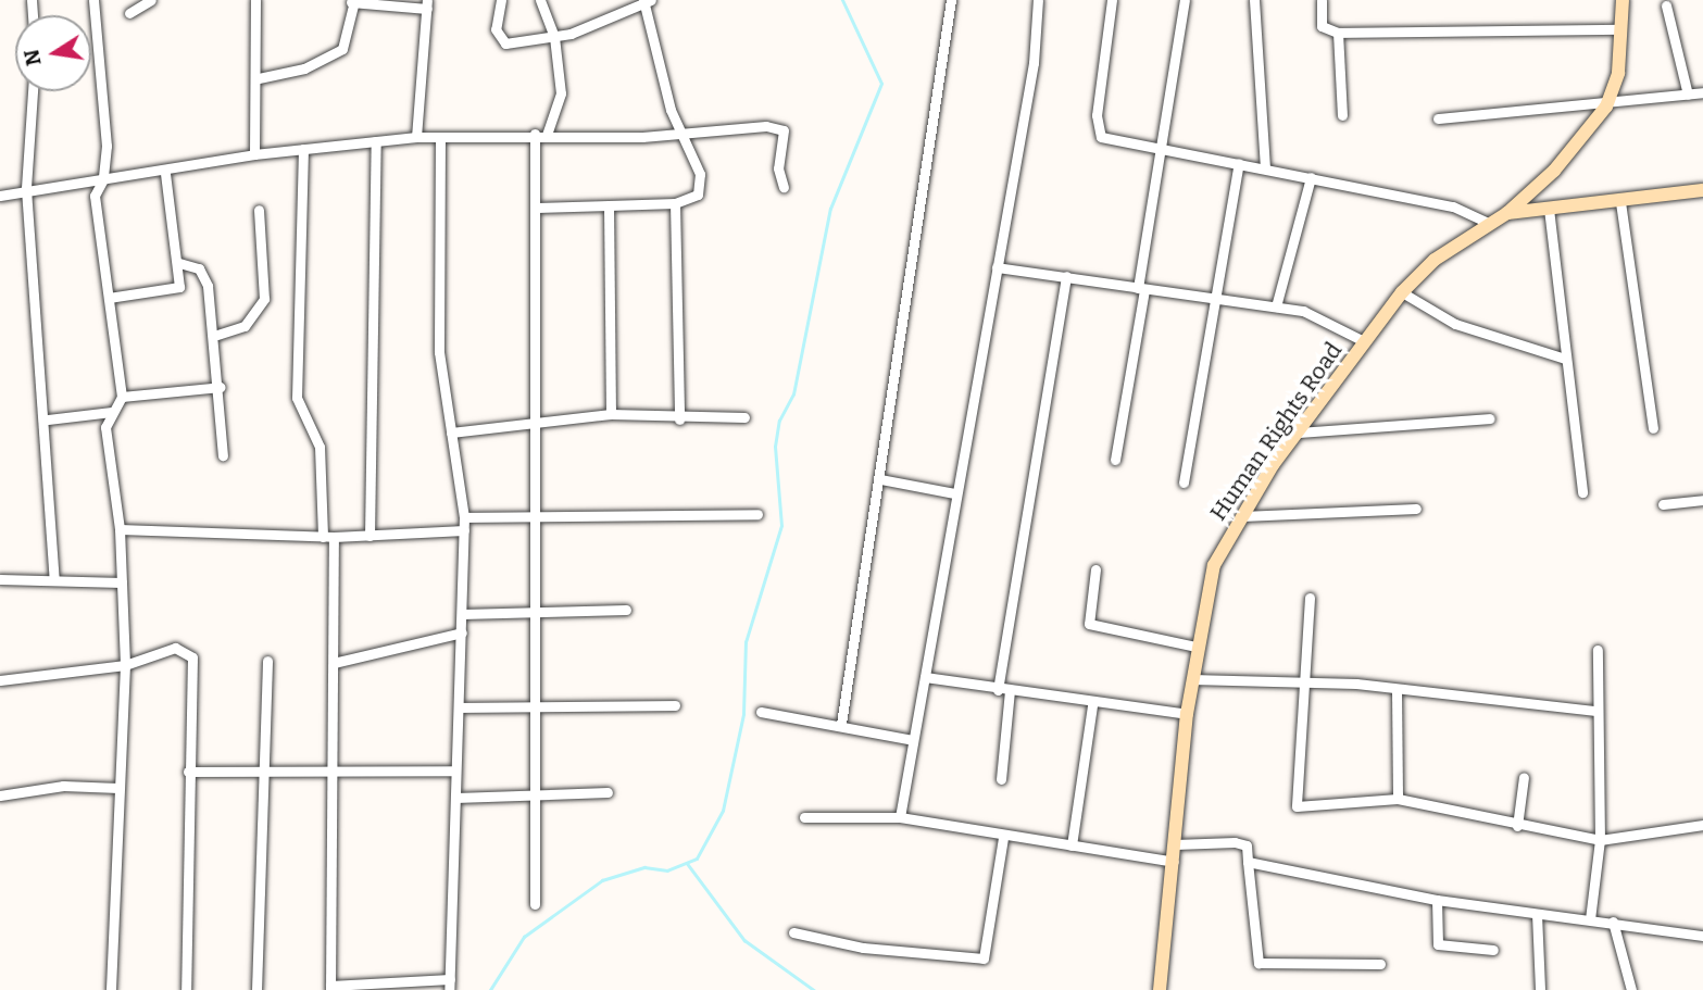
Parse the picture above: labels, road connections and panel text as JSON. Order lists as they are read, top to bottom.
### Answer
{
  "streets": {
    "street": ["Human Rights Road"]
  },
  "north": "left"
}
